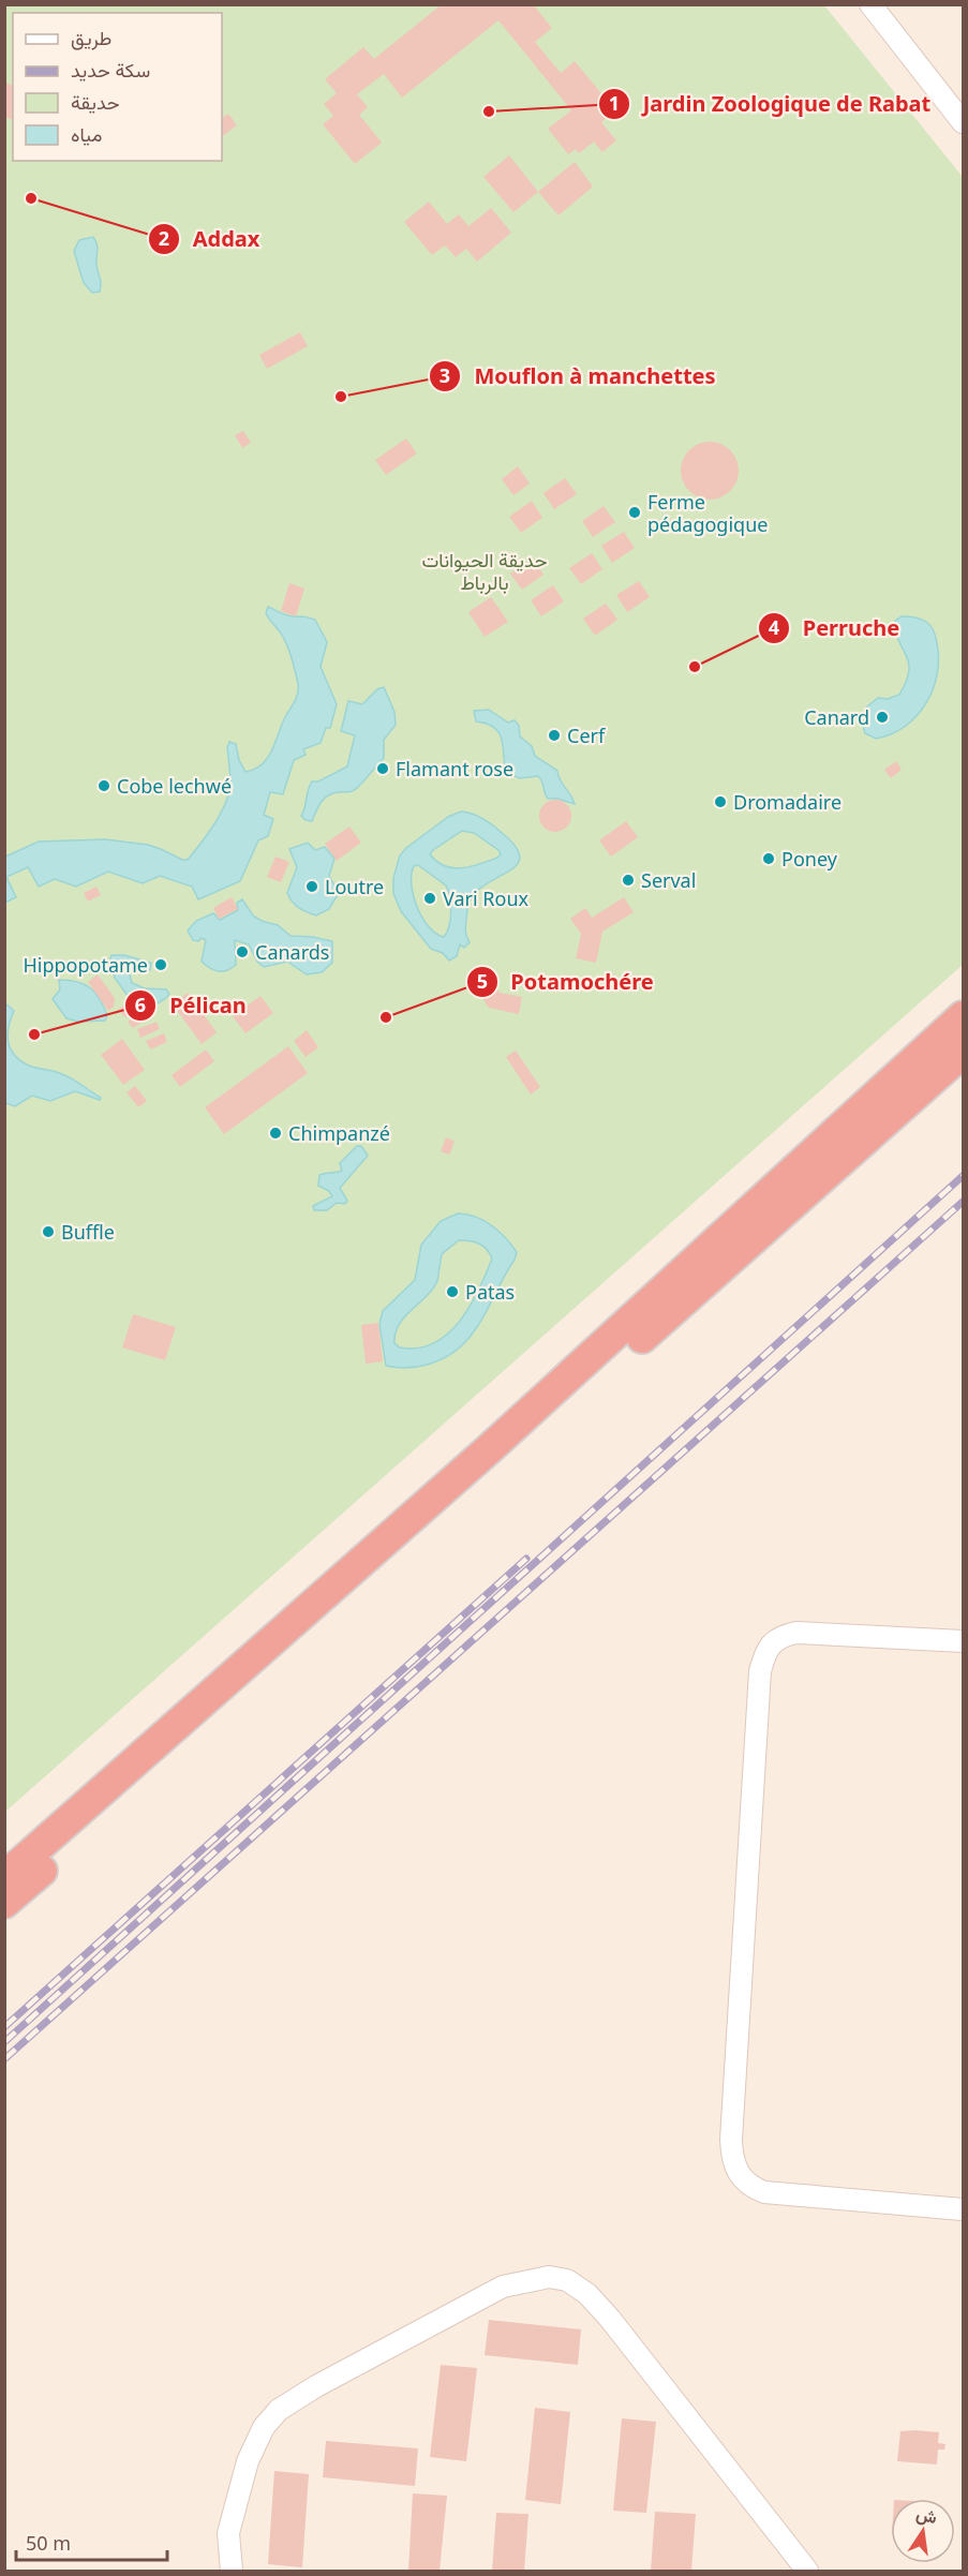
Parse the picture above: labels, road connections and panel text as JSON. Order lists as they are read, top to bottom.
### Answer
{
  "parks": ["حديقة الحيوانات بالرباط"],
  "places": [
    "Jardin Zoologique de Rabat",
    "Addax",
    "Mouflon à manchettes",
    "Ferme pédagogique",
    "Perruche",
    "Canard",
    "Cerf",
    "Flamant rose",
    "Cobe lechwé",
    "Dromadaire",
    "Poney",
    "Serval",
    "Loutre",
    "Vari Roux",
    "Canards",
    "Hippopotame",
    "Potamochére",
    "Pélican",
    "Chimpanzé",
    "Buffle",
    "Patas"
  ],
  "legend": [
    "طريق",
    "سكة حديد",
    "حديقة",
    "مياه"
  ],
  "scale_bar": "50 m",
  "north": "top"
}
